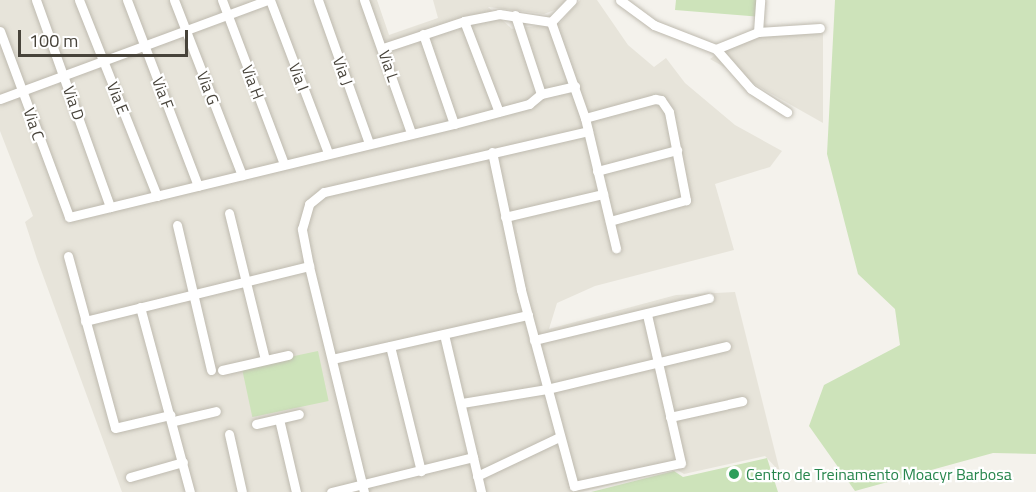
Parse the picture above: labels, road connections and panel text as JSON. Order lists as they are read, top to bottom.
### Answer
{
  "streets": {
    "street": [
      "Via L",
      "Via J",
      "Via I",
      "Via H",
      "Via G",
      "Via F",
      "Via E",
      "Via D",
      "Via C"
    ]
  },
  "crossings": [
    ["Via D", "Via C"]
  ],
  "places": ["Centro de Treinamento Moacyr Barbosa"],
  "scale_bar": "100 m"
}
